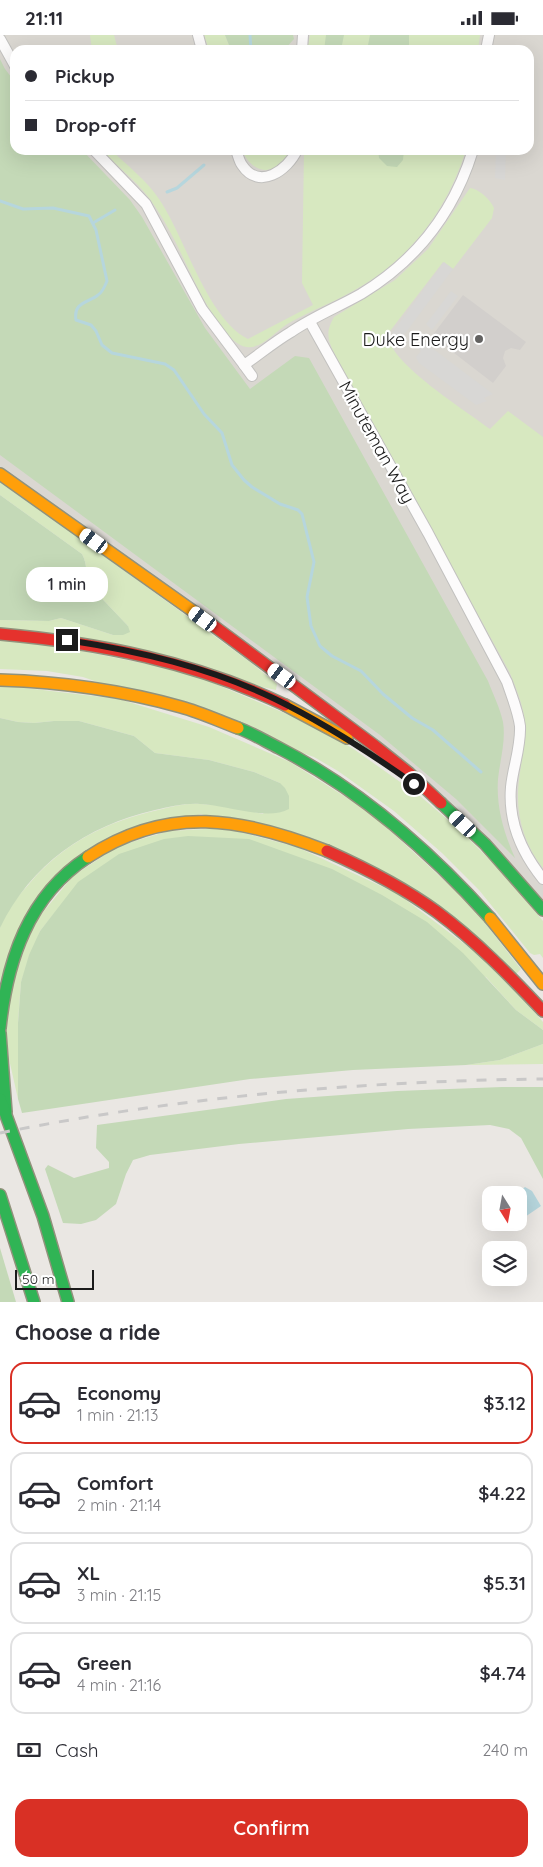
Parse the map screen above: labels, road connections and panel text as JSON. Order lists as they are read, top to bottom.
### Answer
{
  "streets": {
    "street": ["Minuteman Way"]
  },
  "places": ["Duke Energy"],
  "scale_bar": "50 m",
  "north": "bottom",
  "page": {
    "status": "21:11",
    "banner": ["Pickup", "Drop-off"],
    "bubble": "1 min",
    "scale": "50 m",
    "heading": "Choose a ride",
    "list": [
      {
        "name": "Economy",
        "note": "1 min · 21:13",
        "value": "$3.12"
      },
      {
        "name": "Comfort",
        "note": "2 min · 21:14",
        "value": "$4.22"
      },
      {
        "name": "XL",
        "note": "3 min · 21:15",
        "value": "$5.31"
      },
      {
        "name": "Green",
        "note": "4 min · 21:16",
        "value": "$4.74"
      }
    ],
    "pay": ["Cash", "240 m"],
    "buttons": "Confirm"
  }
}
